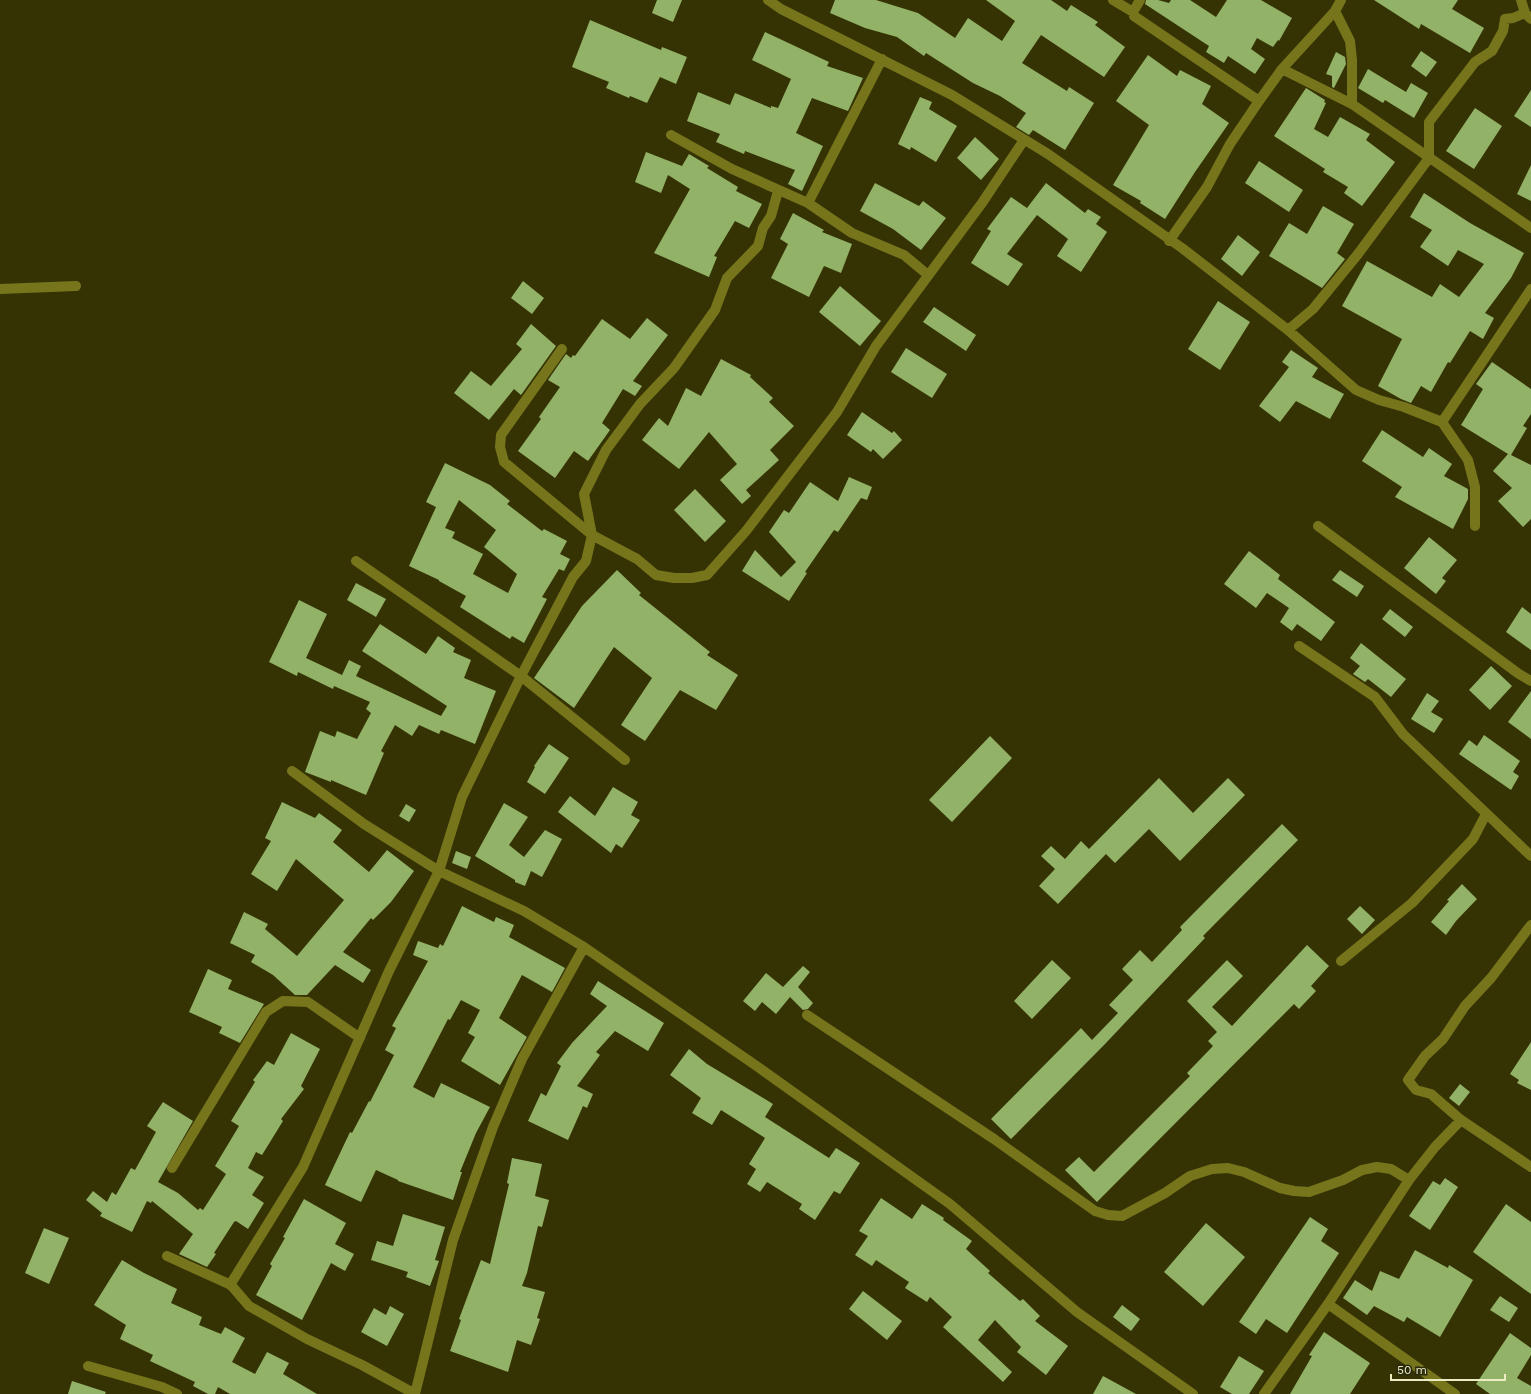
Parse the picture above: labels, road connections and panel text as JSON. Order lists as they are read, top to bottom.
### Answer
{
  "scale_bar": "50 m"
}
